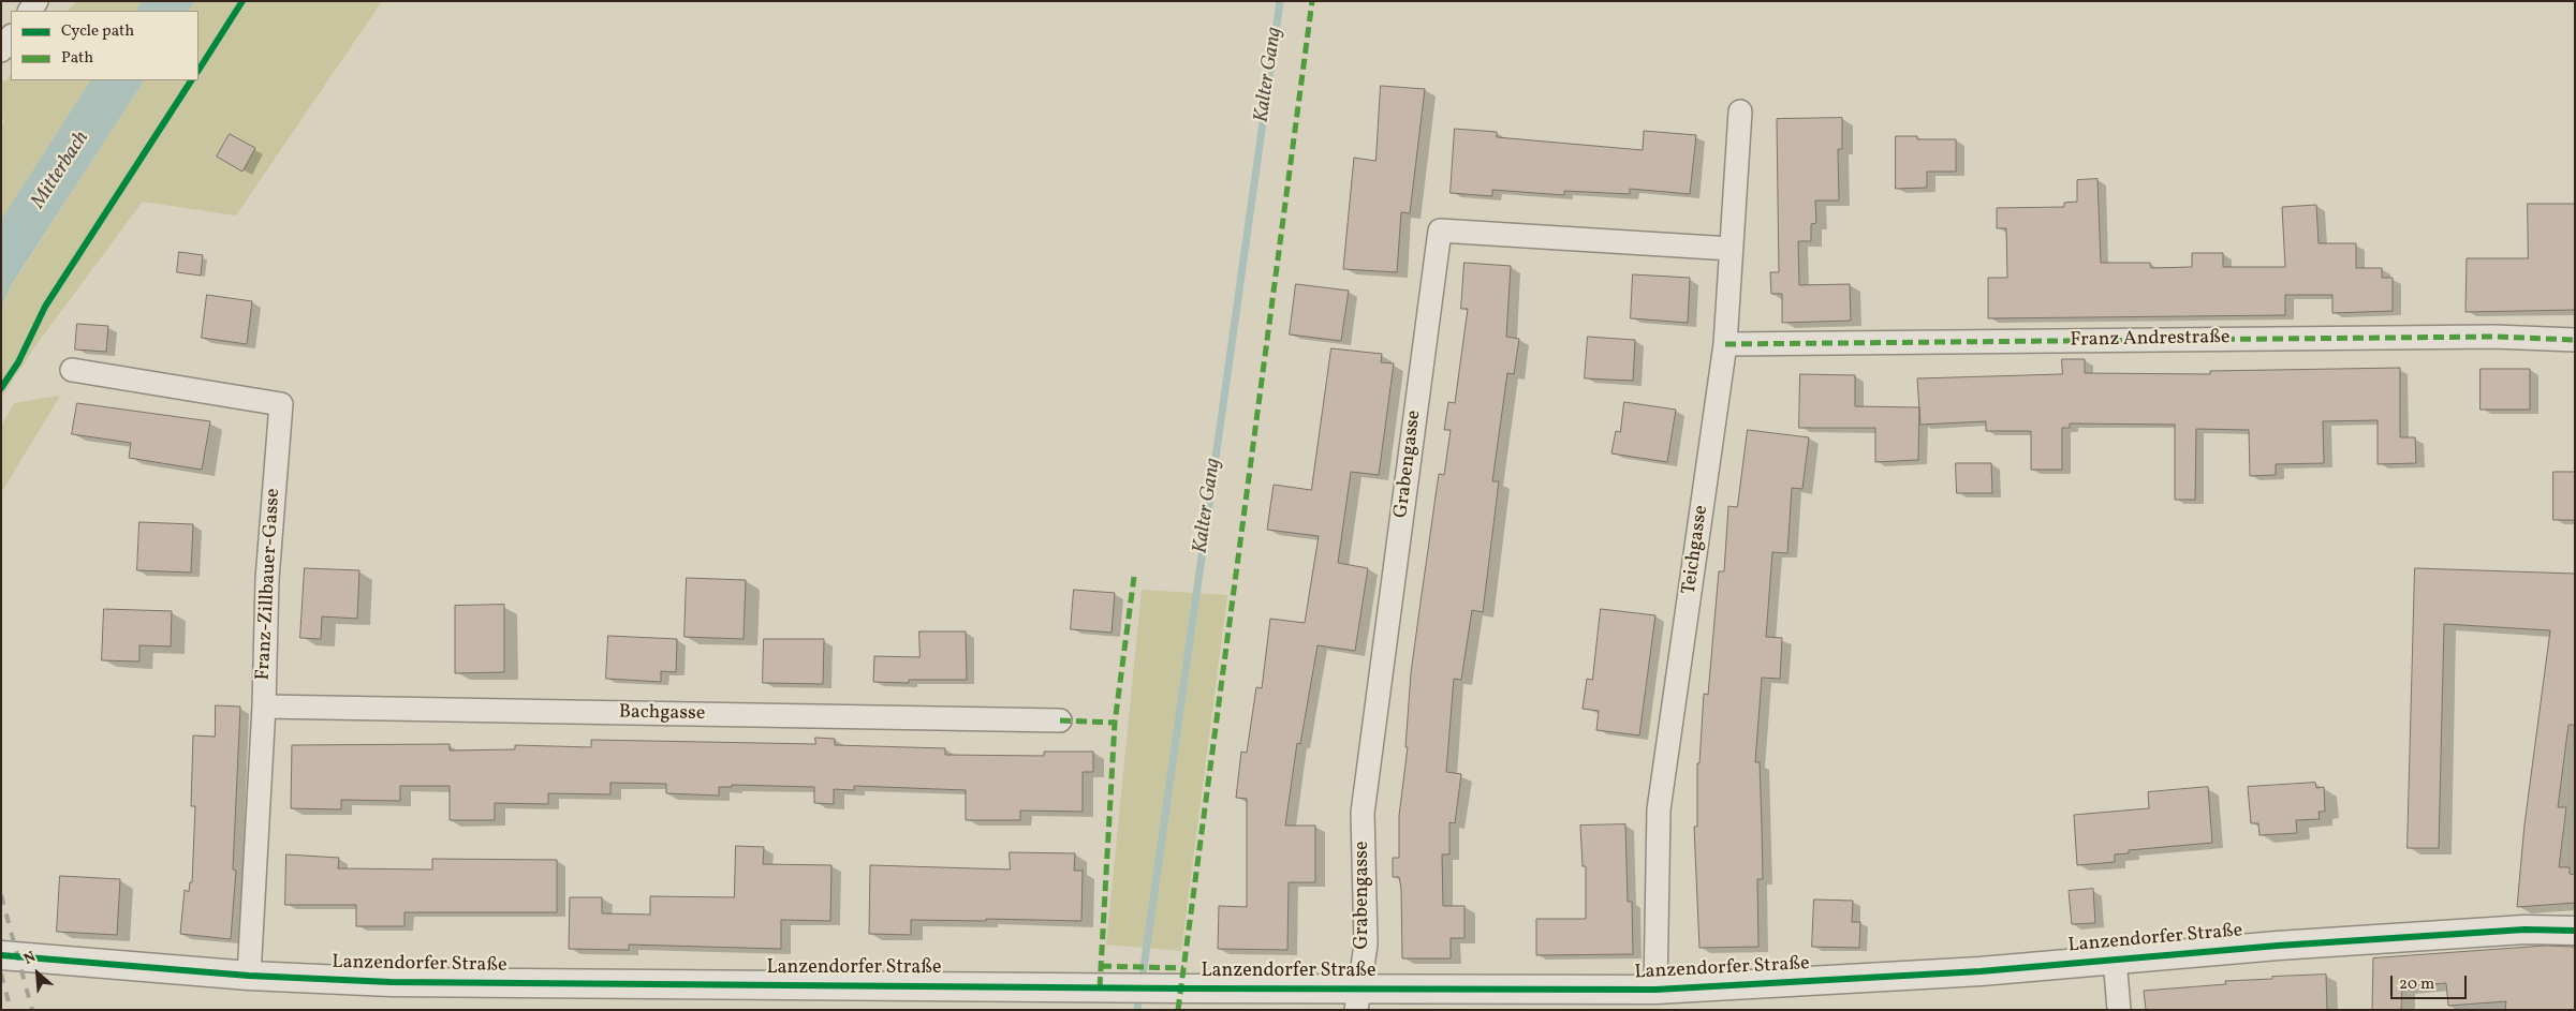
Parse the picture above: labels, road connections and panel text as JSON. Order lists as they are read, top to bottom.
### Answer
{
  "streets": {
    "street": [
      "Franz Andrestraße",
      "Grabengasse",
      "Teichgasse",
      "Franz-Zillbauer-Gasse",
      "Bachgasse",
      "Lanzendorfer Straße"
    ]
  },
  "crossings": [
    ["Franz Andrestraße", "Teichgasse"],
    ["Grabengasse", "Teichgasse"],
    ["Grabengasse", "Lanzendorfer Straße"],
    ["Teichgasse", "Lanzendorfer Straße"],
    ["Franz-Zillbauer-Gasse", "Bachgasse"],
    ["Franz-Zillbauer-Gasse", "Lanzendorfer Straße"]
  ],
  "water": ["Kalter Gang", "Mitterbach"],
  "legend": ["Cycle path", "Path"],
  "scale_bar": "20 m",
  "north": "top left"
}
